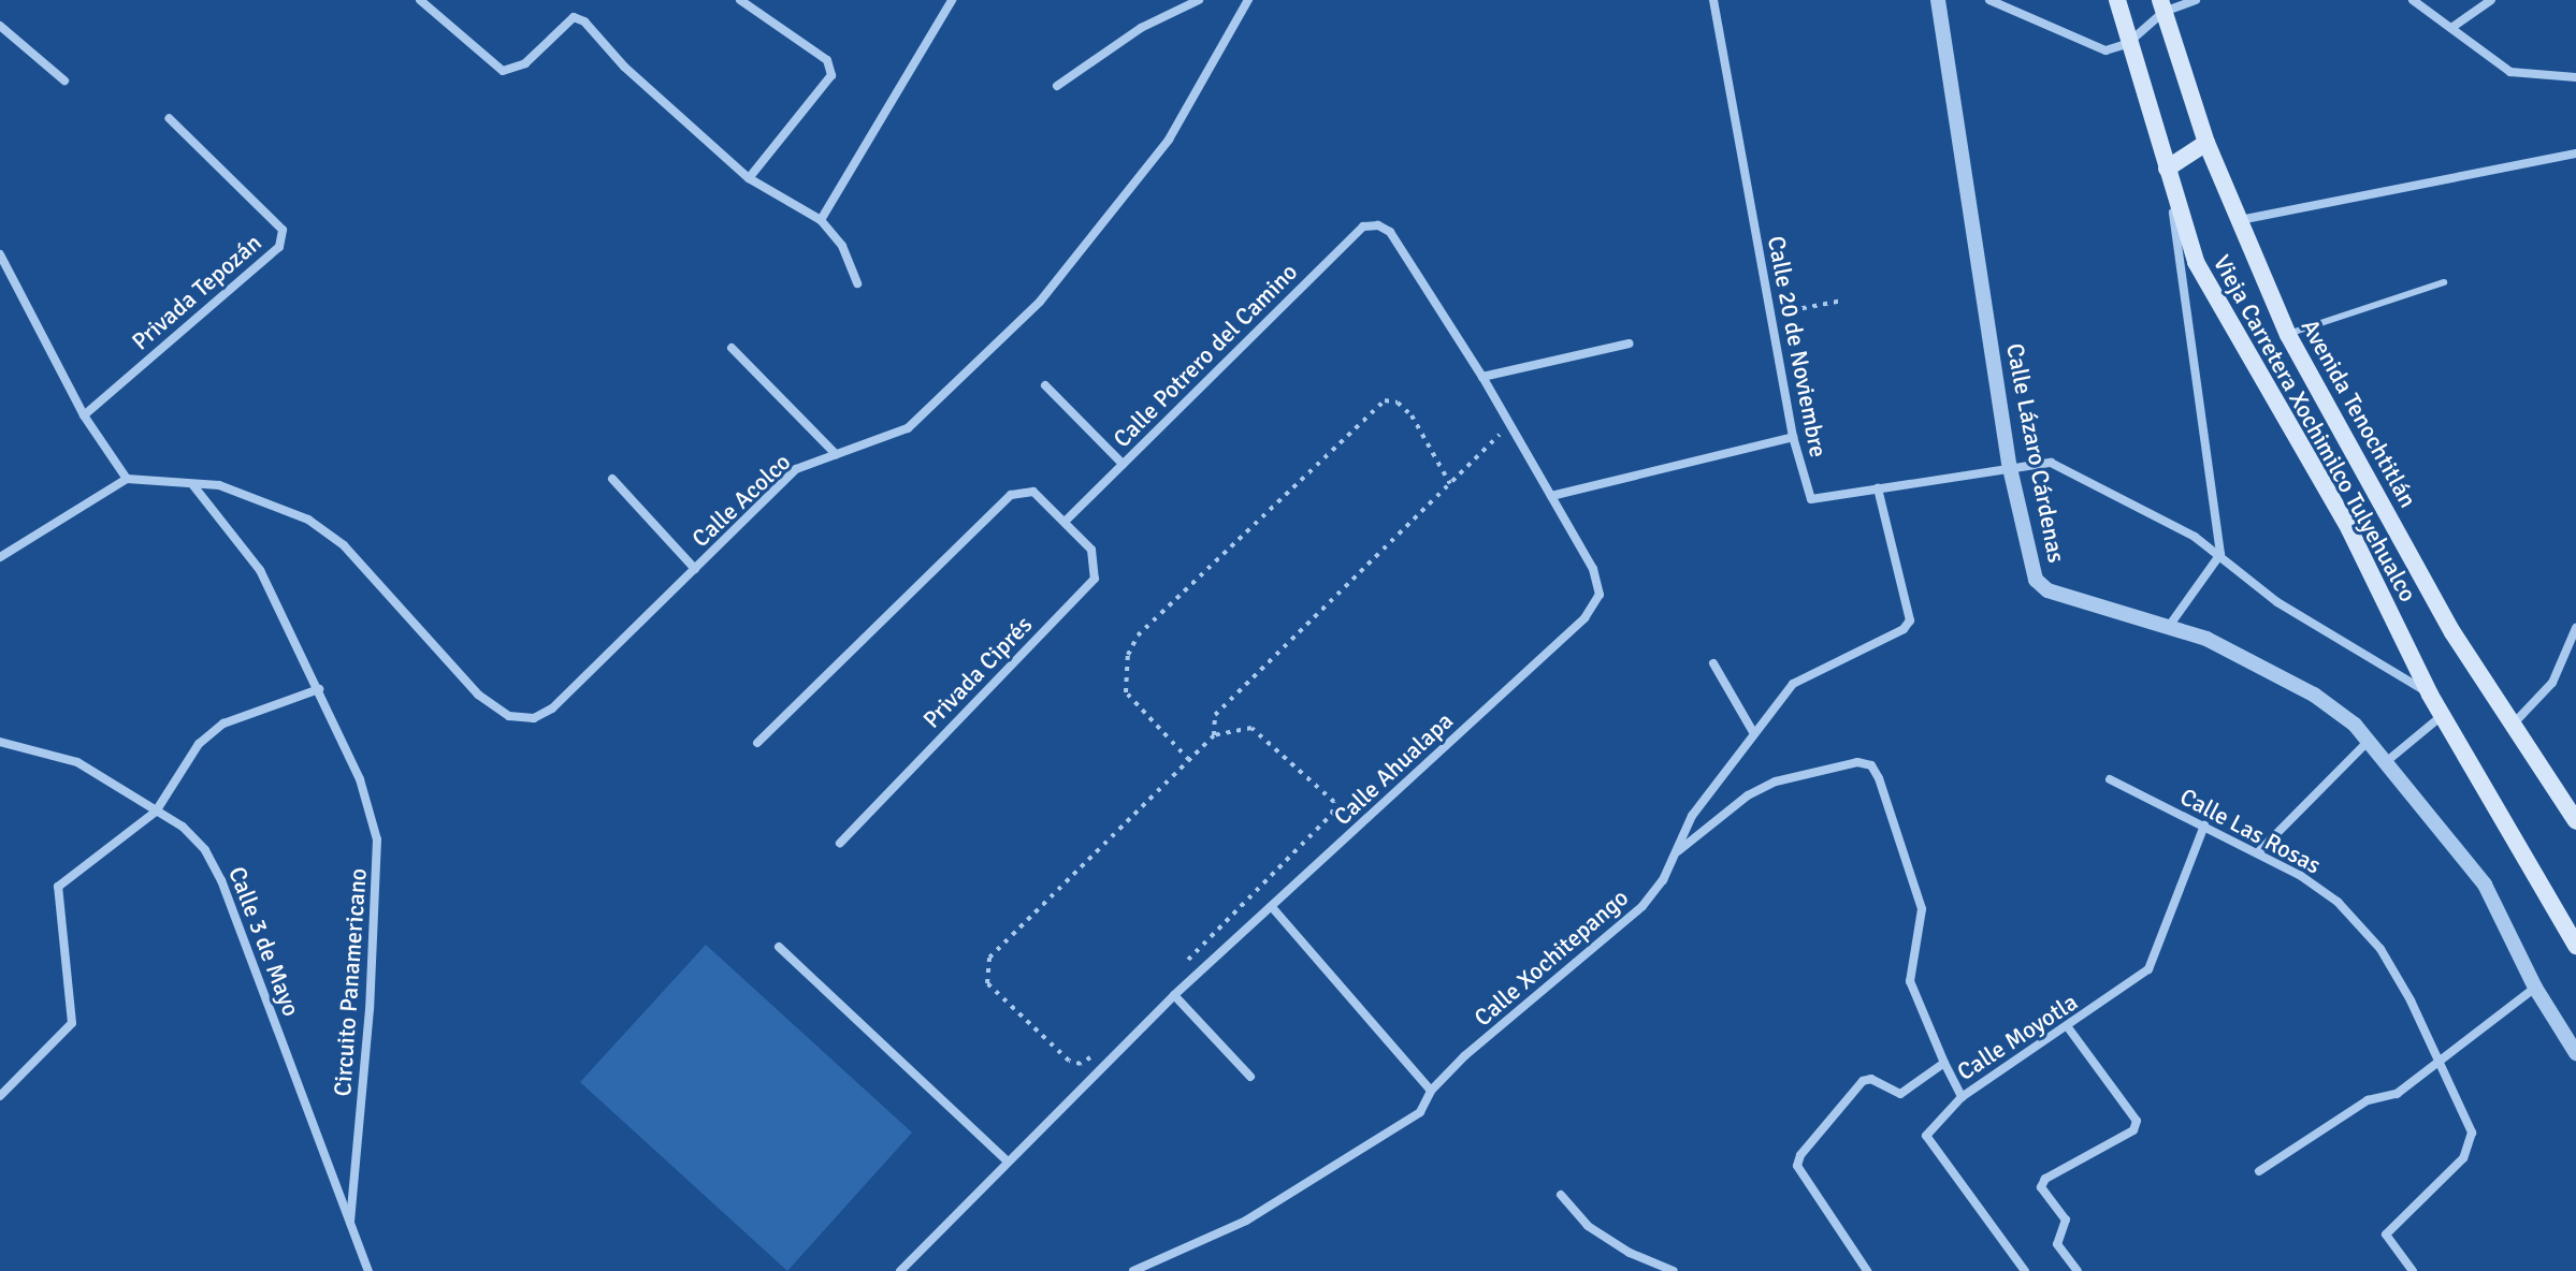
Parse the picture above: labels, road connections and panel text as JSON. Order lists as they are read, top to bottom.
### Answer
{
  "streets": {
    "main road": ["Avenida Tenochtitlán", "Vieja Carretera Xochimilco Tulyehualco"],
    "street": [
      "Privada Tepozán",
      "Calle 20 de Noviembre",
      "Calle Potrero del Camino",
      "Calle Lázaro Cárdenas",
      "Calle Acolco",
      "Privada Ciprés",
      "Calle Ahualapa",
      "Calle Las Rosas",
      "Calle 3 de Mayo",
      "Calle Xochitepango",
      "Circuito Panamericano",
      "Calle Moyotla"
    ]
  },
  "crossings": [
    ["Calle 20 de Noviembre", "Calle Lázaro Cárdenas"],
    ["Calle 20 de Noviembre", "Calle Xochitepango"],
    ["Calle Potrero del Camino", "Privada Ciprés"],
    ["Calle Potrero del Camino", "Calle Ahualapa"],
    ["Calle Acolco", "Circuito Panamericano"],
    ["Calle Las Rosas", "Calle Moyotla"],
    ["Calle 3 de Mayo", "Circuito Panamericano"]
  ]
}
